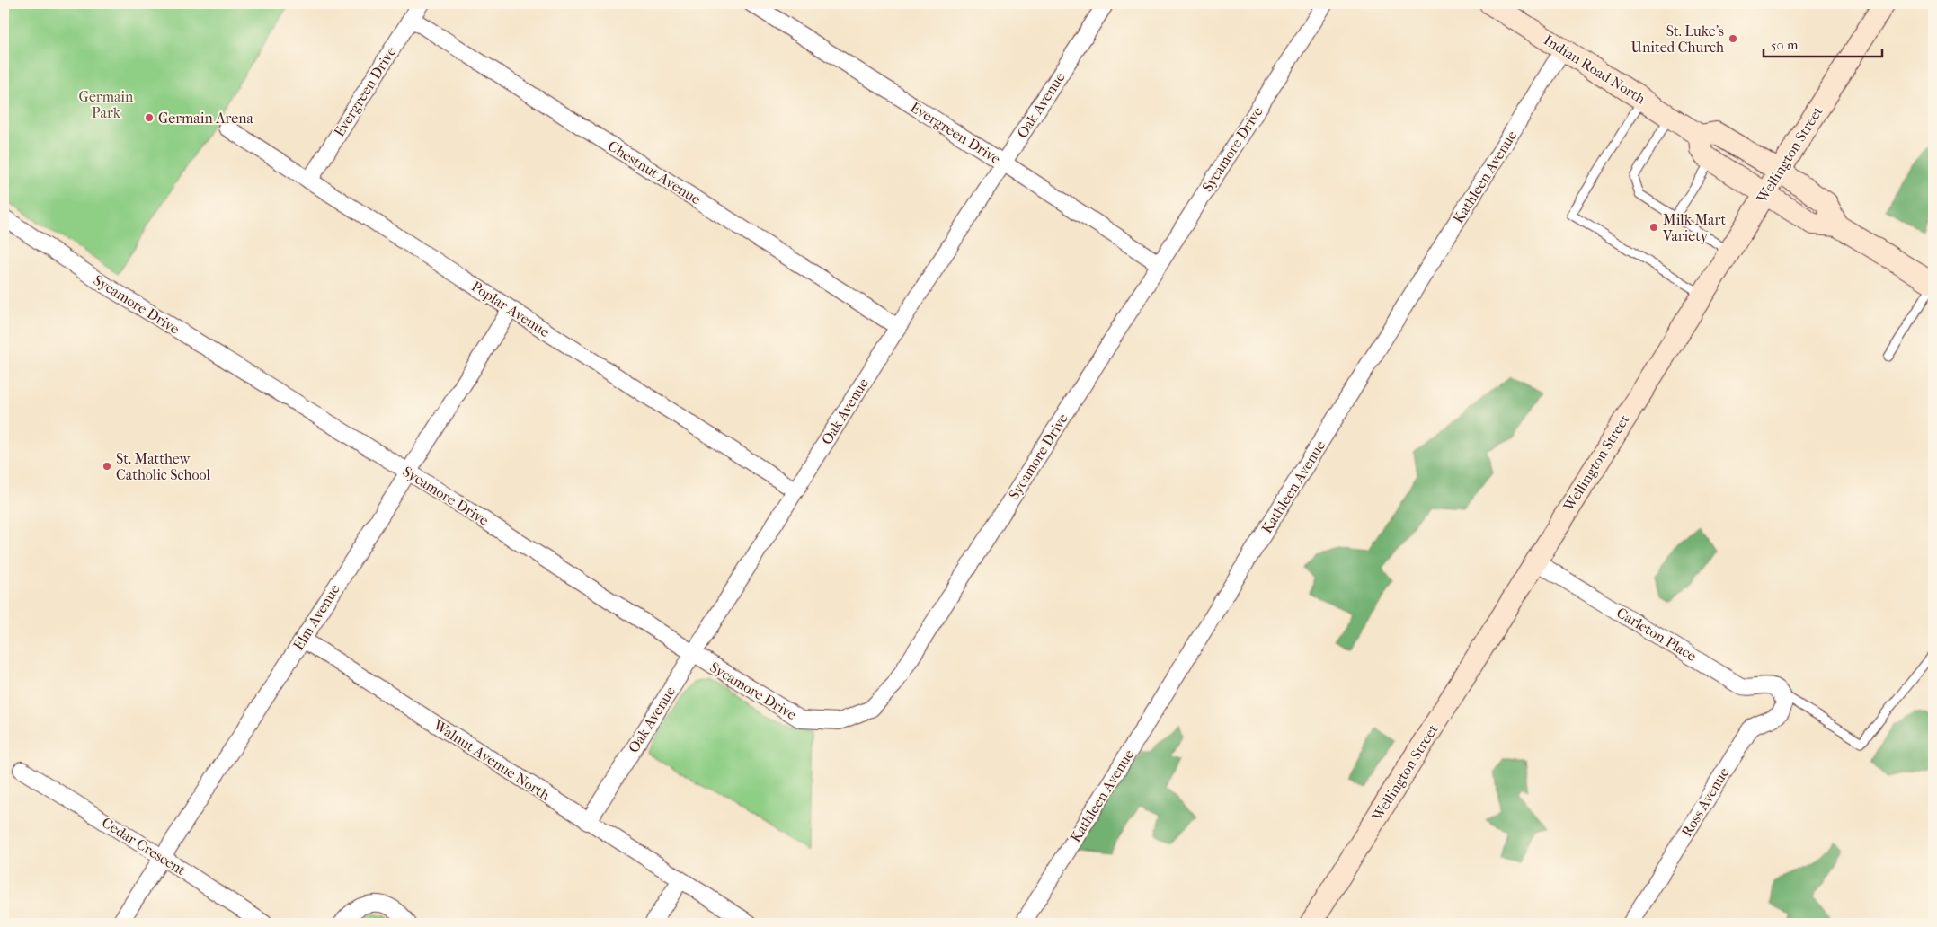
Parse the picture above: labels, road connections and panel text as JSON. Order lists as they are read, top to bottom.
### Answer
{
  "streets": {
    "main road": ["Indian Road North", "Wellington Street"],
    "street": [
      "Evergreen Drive",
      "Oak Avenue",
      "Sycamore Drive",
      "Chestnut Avenue",
      "Kathleen Avenue",
      "Poplar Avenue",
      "Elm Avenue",
      "Carleton Place",
      "Walnut Avenue North",
      "Ross Avenue",
      "Cedar Crescent"
    ]
  },
  "crossings": [
    ["Indian Road North", "Kathleen Avenue"],
    ["Evergreen Drive", "Oak Avenue"],
    ["Evergreen Drive", "Sycamore Drive"],
    ["Evergreen Drive", "Chestnut Avenue"],
    ["Evergreen Drive", "Poplar Avenue"],
    ["Oak Avenue", "Sycamore Drive"],
    ["Oak Avenue", "Chestnut Avenue"],
    ["Oak Avenue", "Poplar Avenue"],
    ["Oak Avenue", "Walnut Avenue North"],
    ["Sycamore Drive", "Elm Avenue"],
    ["Wellington Street", "Carleton Place"],
    ["Poplar Avenue", "Elm Avenue"],
    ["Elm Avenue", "Walnut Avenue North"],
    ["Elm Avenue", "Cedar Crescent"],
    ["Carleton Place", "Ross Avenue"]
  ],
  "parks": ["Germain Park"],
  "places": [
    "St. Luke's United Church",
    "Germain Arena",
    "Milk Mart Variety",
    "St. Matthew Catholic School"
  ],
  "scale_bar": "50 m"
}
